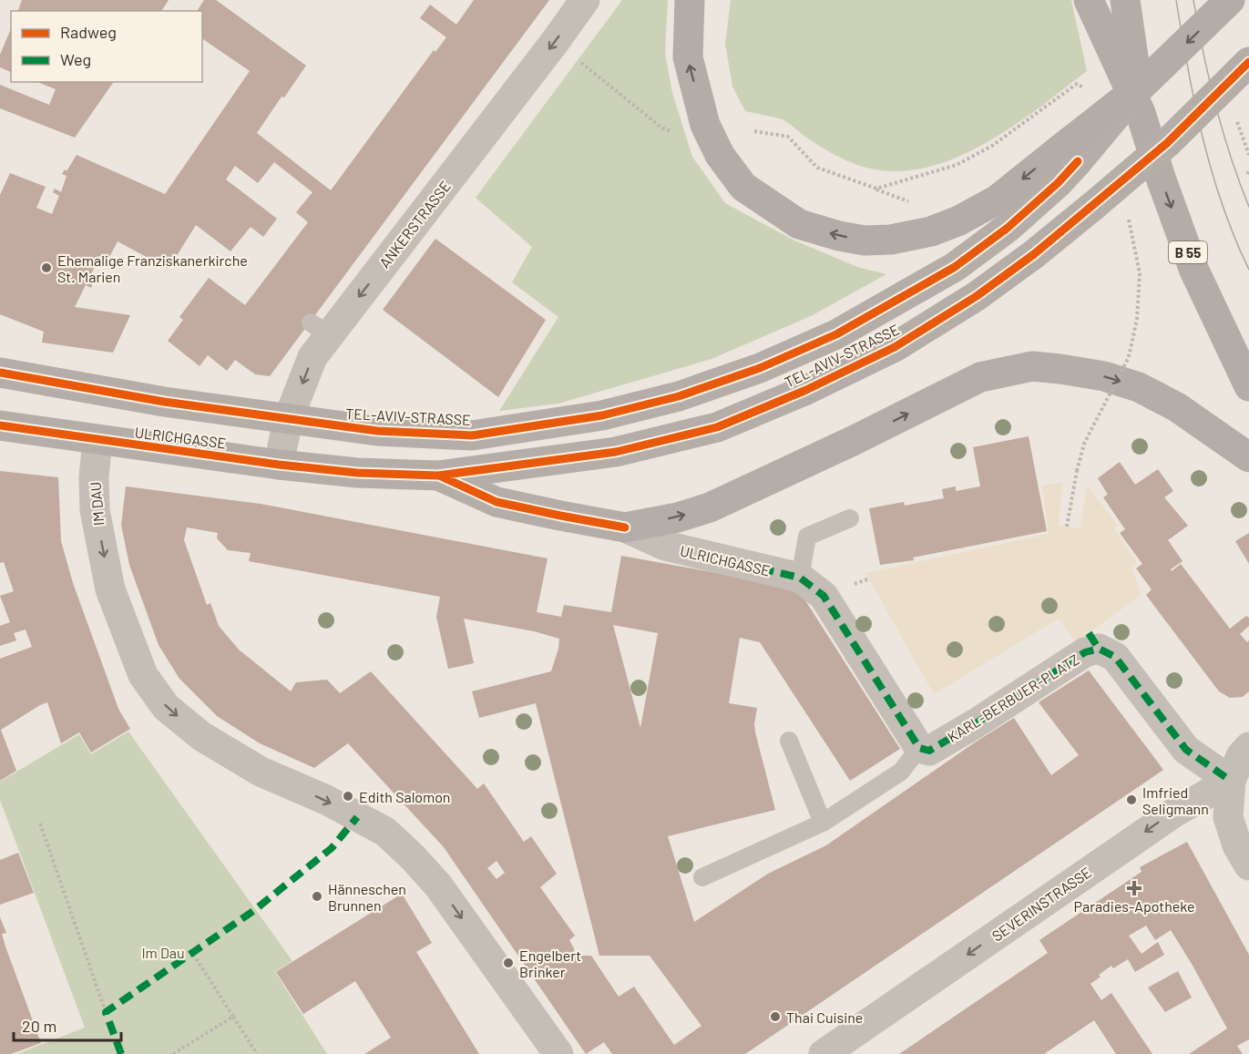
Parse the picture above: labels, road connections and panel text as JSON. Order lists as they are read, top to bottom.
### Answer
{
  "streets": {
    "main road": ["B 55", "TEL-AVIV-STRASSE", "ULRICHGASSE"],
    "street": [
      "ANKERSTRASSE",
      "IM DAU",
      "KARL-BERBUER-PLATZ",
      "SEVERINSTRASSE"
    ]
  },
  "crossings": [
    ["ANKERSTRASSE", "TEL-AVIV-STRASSE"],
    ["ANKERSTRASSE", "ULRICHGASSE"],
    ["TEL-AVIV-STRASSE", "ULRICHGASSE"],
    ["ULRICHGASSE", "IM DAU"],
    ["ULRICHGASSE", "KARL-BERBUER-PLATZ"],
    ["KARL-BERBUER-PLATZ", "SEVERINSTRASSE"]
  ],
  "one_way": ["ANKERSTRASSE", "IM DAU", "SEVERINSTRASSE"],
  "parks": ["Im Dau"],
  "places": {
    "other": [
      "Ehemalige Franziskanerkirche St. Marien",
      "Edith Salomon",
      "Imfried Seligmann",
      "Hänneschen Brunnen",
      "Engelbert Brinker",
      "Thai Cuisine"
    ],
    "health": ["Paradies-Apotheke"]
  },
  "legend": ["Radweg", "Weg"],
  "scale_bar": "20 m"
}
